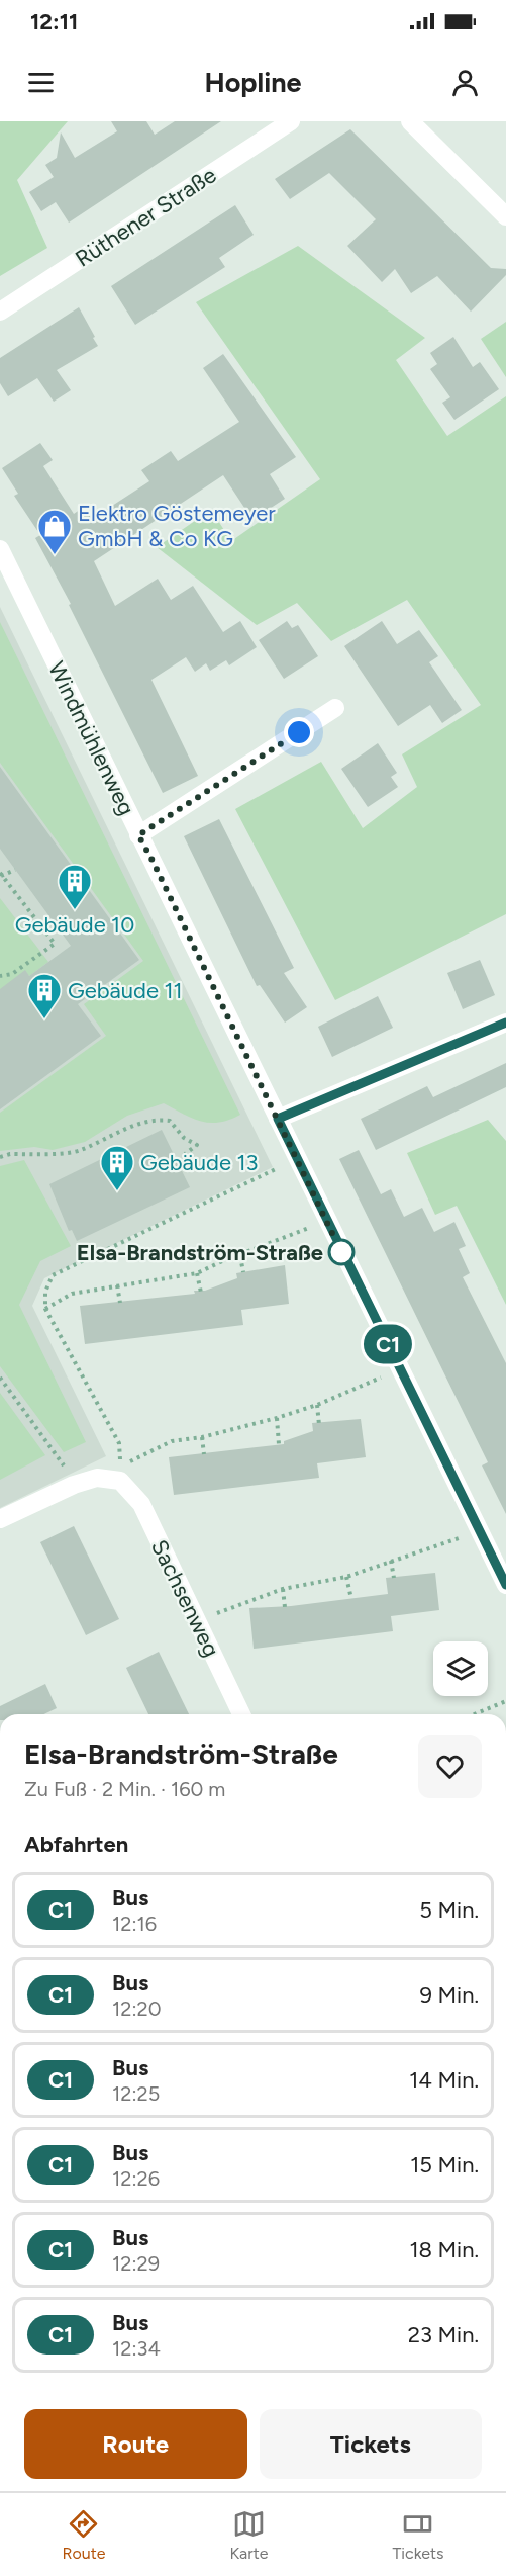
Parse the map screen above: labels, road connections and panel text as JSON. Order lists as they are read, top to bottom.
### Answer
{
  "streets": {
    "street": ["Rüthener Straße", "Windmühlenweg", "Sachsenweg"]
  },
  "places": {
    "shop": ["Elektro Göstemeyer GmbH & Co KG"],
    "building": ["Gebäude 10", "Gebäude 11", "Gebäude 13"],
    "other": ["Elsa-Brandström-Straße"]
  },
  "lines": ["bus line C1"],
  "page": {
    "status": "12:11",
    "header": "Hopline",
    "on_map": "C1",
    "heading": [
      ["Elsa-Brandström-Straße", "Zu Fuß · 2 Min. · 160 m"],
      "Abfahrten"
    ],
    "list": [
      {
        "mark": "C1",
        "name": "Bus",
        "note": "12:16",
        "value": "5 Min."
      },
      {
        "mark": "C1",
        "name": "Bus",
        "note": "12:20",
        "value": "9 Min."
      },
      {
        "mark": "C1",
        "name": "Bus",
        "note": "12:25",
        "value": "14 Min."
      },
      {
        "mark": "C1",
        "name": "Bus",
        "note": "12:26",
        "value": "15 Min."
      },
      {
        "mark": "C1",
        "name": "Bus",
        "note": "12:29",
        "value": "18 Min."
      },
      {
        "mark": "C1",
        "name": "Bus",
        "note": "12:34",
        "value": "23 Min."
      }
    ],
    "buttons": ["Route", "Tickets"],
    "tabs": ["Route", "Karte", "Tickets"]
  }
}
